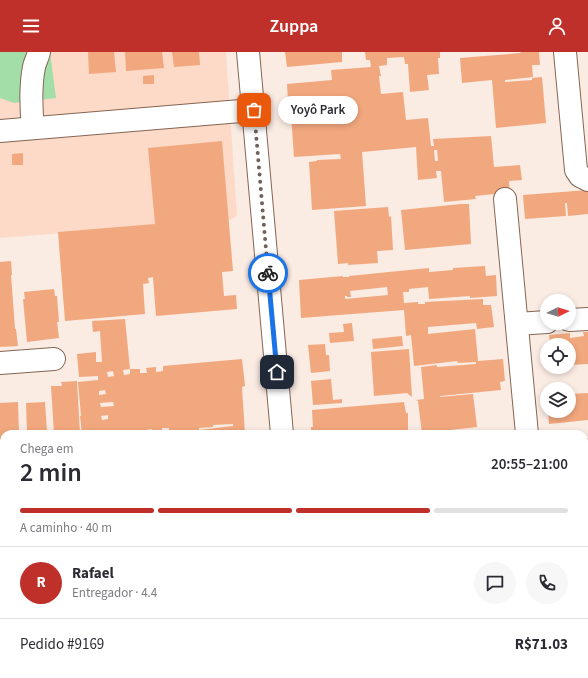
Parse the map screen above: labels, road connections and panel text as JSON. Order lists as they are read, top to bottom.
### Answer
{
  "places": ["Yoyô Park"],
  "north": "right",
  "page": {
    "header": "Zuppa",
    "bubble": "Yoyô Park",
    "heading": ["2 min", "Chega em", "20:55–21:00"],
    "panel": [
      "Rafael",
      "Entregador · 4.4",
      "Pedido #9169",
      "R$71.03"
    ],
    "bar": "A caminho · 40 m",
    "round": "R"
  }
}
